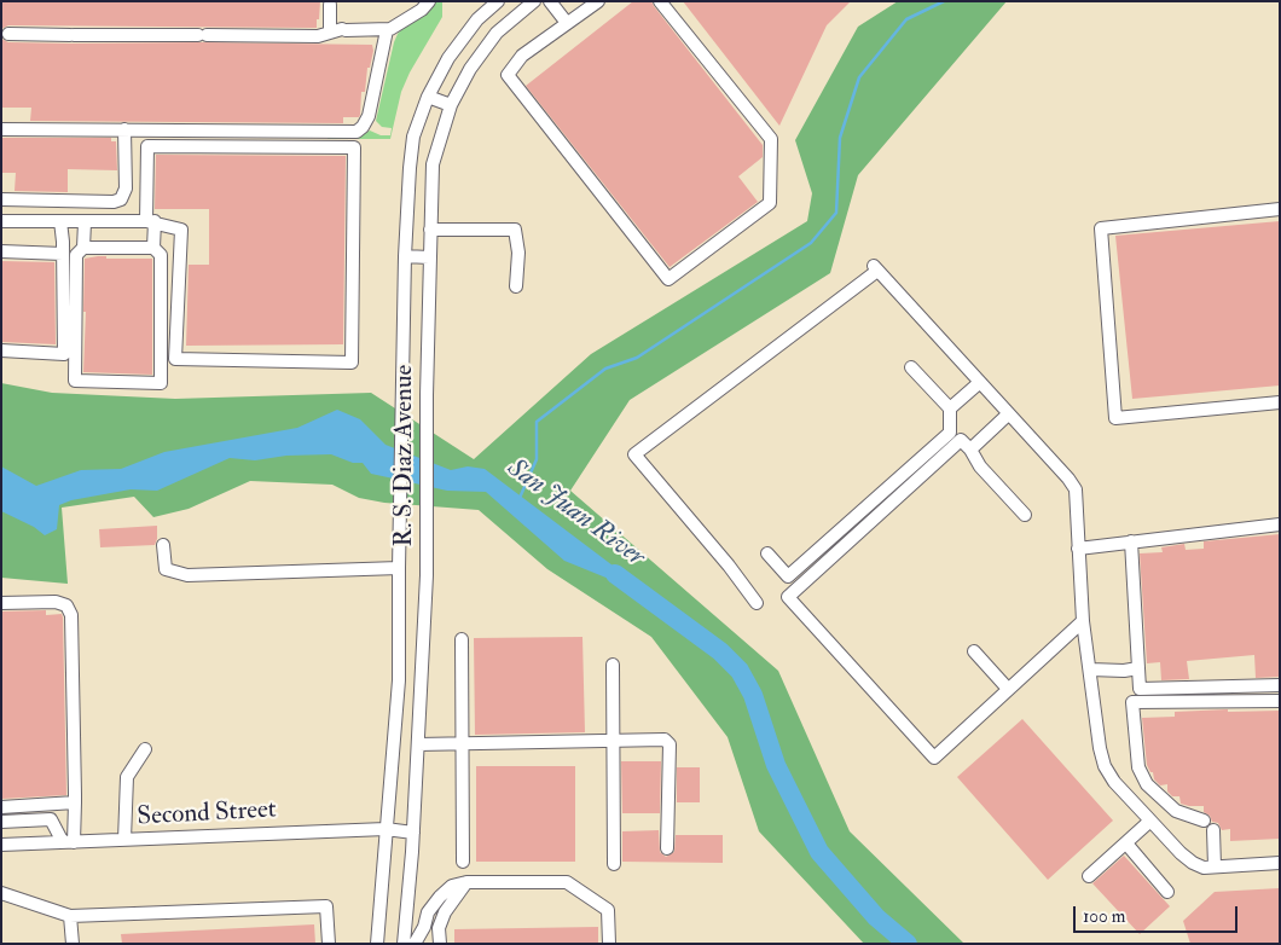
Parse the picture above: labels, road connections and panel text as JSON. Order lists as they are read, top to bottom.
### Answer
{
  "streets": {
    "street": ["R. S. Diaz Avenue", "Second Street"]
  },
  "crossings": [
    ["R. S. Diaz Avenue", "Second Street"]
  ],
  "water": ["San Juan River"],
  "scale_bar": "100 m"
}
